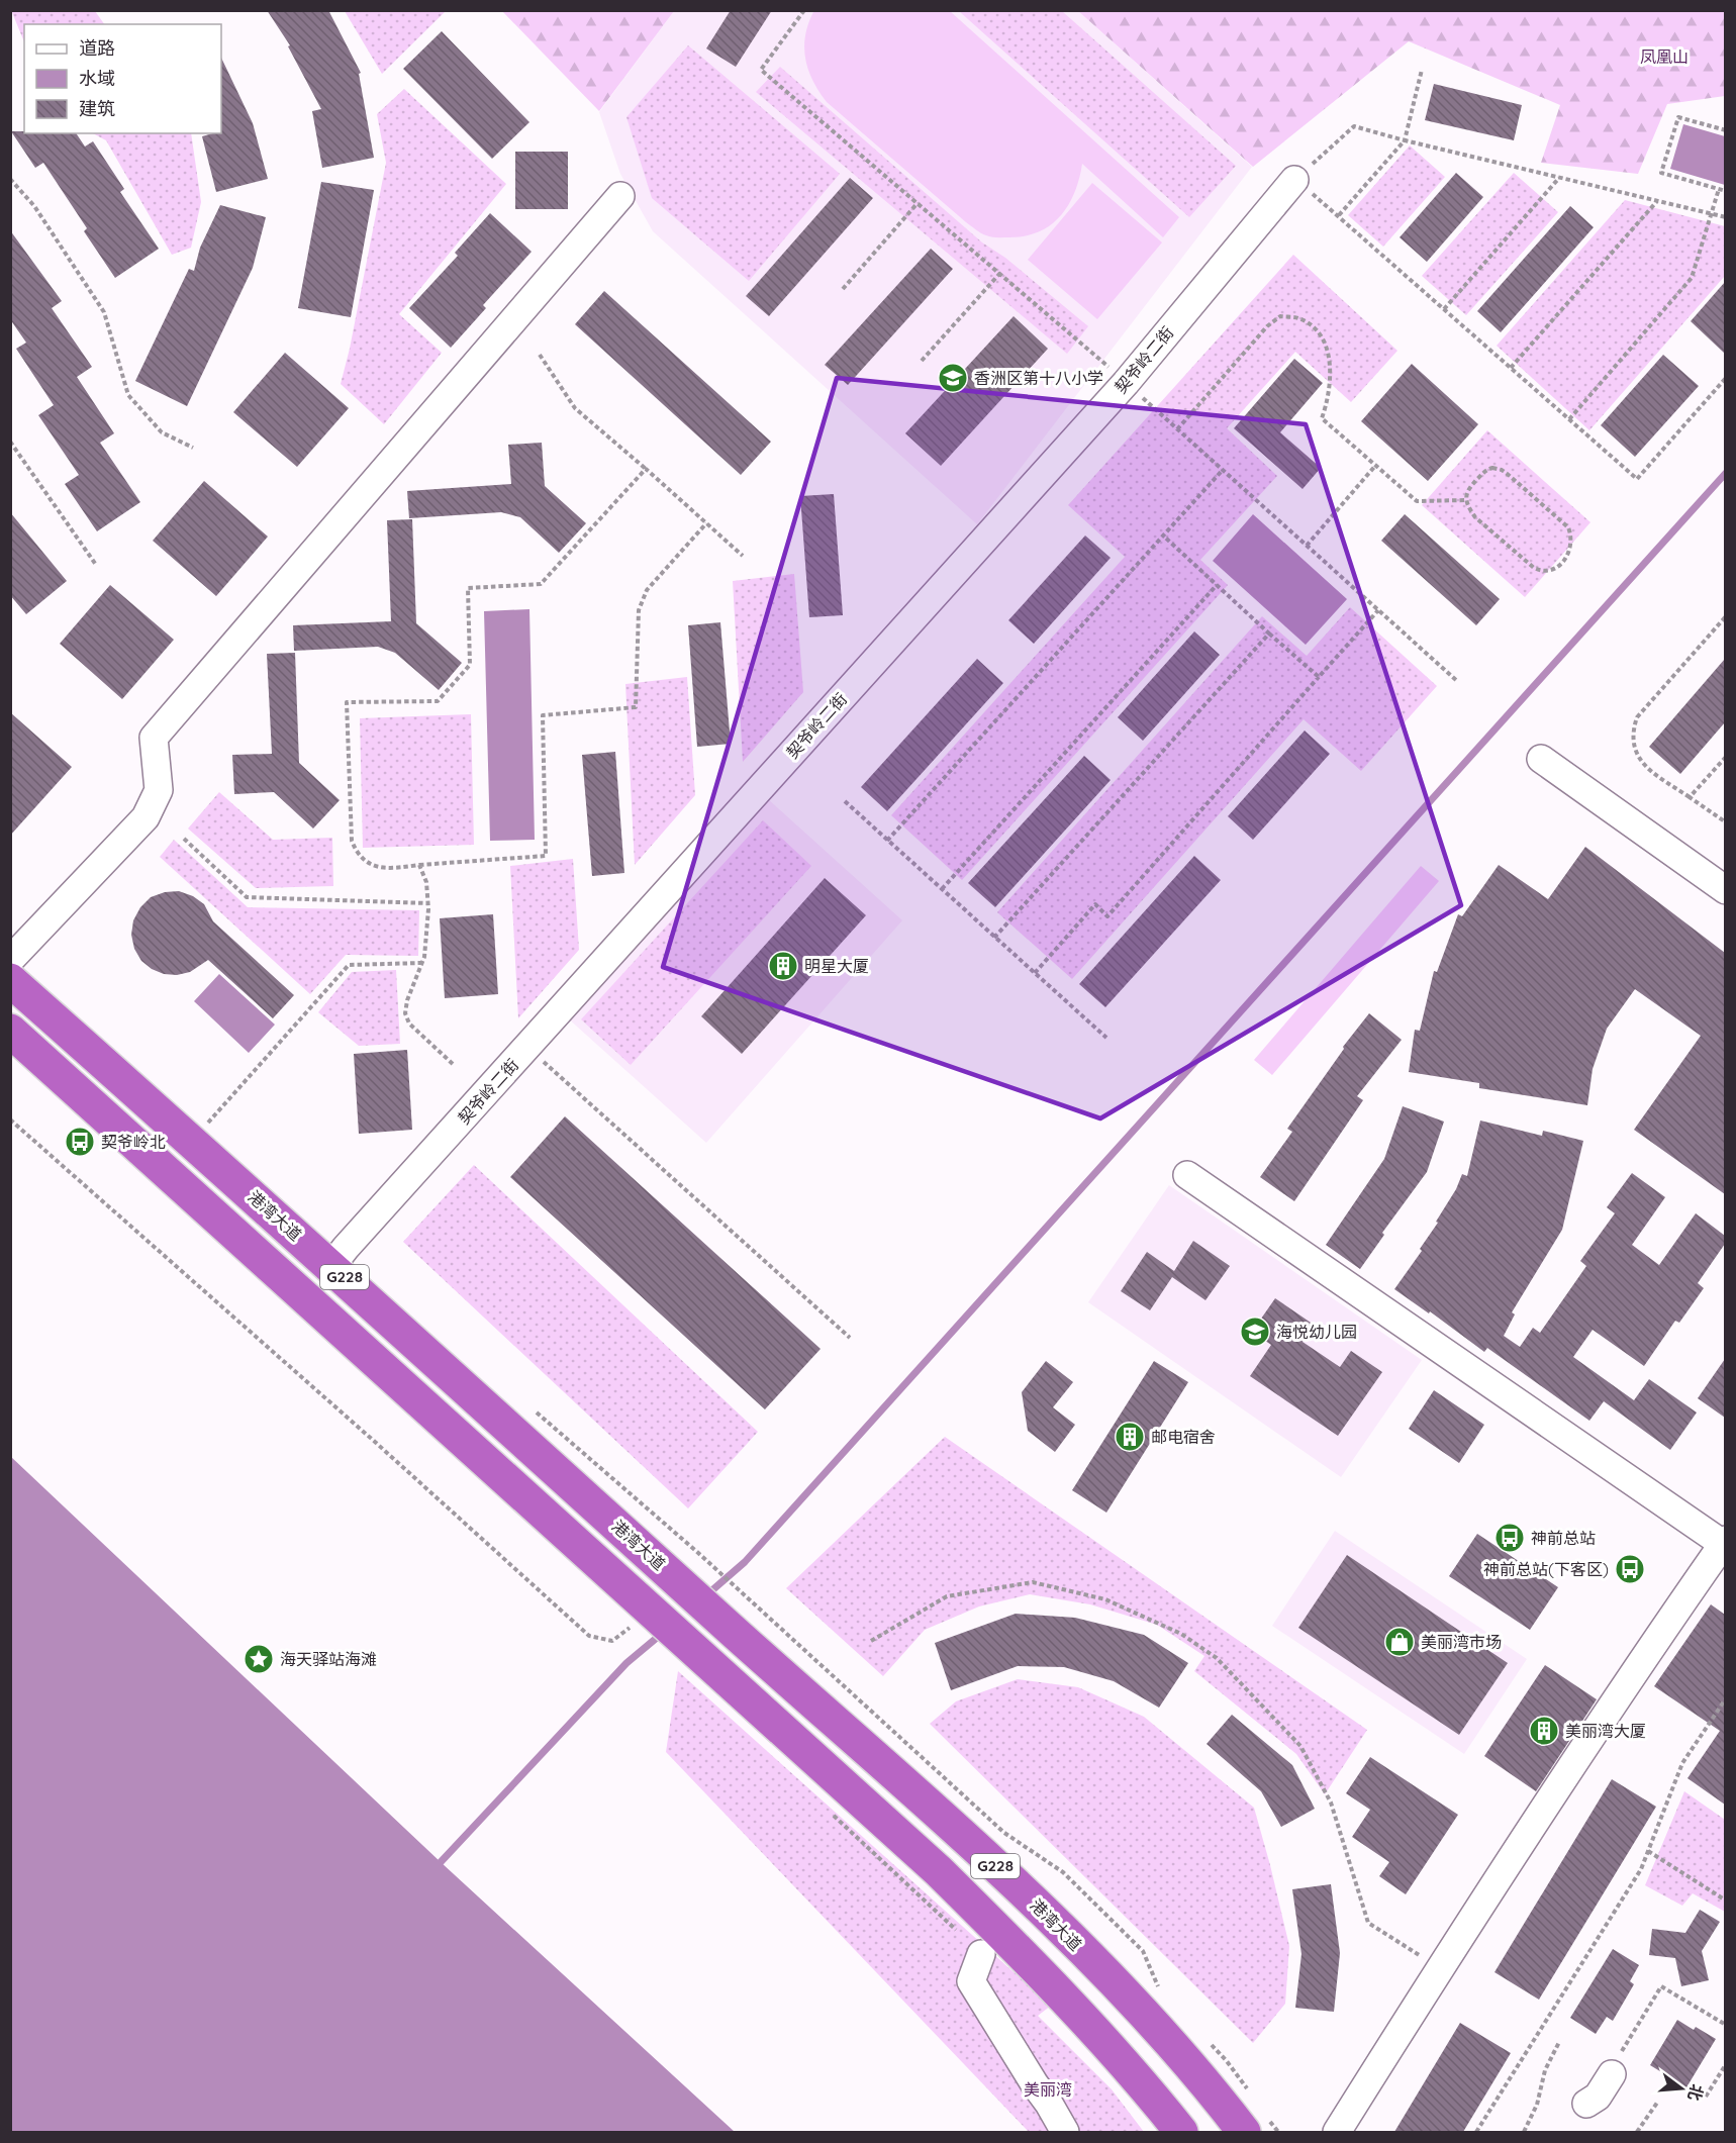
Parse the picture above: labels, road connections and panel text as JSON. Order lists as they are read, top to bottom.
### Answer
{
  "streets": {
    "highway": ["港湾大道", "G228"],
    "street": ["契爷岭二街"]
  },
  "crossings": [
    ["契爷岭二街", "港湾大道"]
  ],
  "parks": ["凤凰山", "美丽湾"],
  "places": {
    "school or university": ["香洲区第十八小学", "海悦幼儿园"],
    "building": ["明星大厦", "邮电宿舍", "美丽湾大厦"],
    "bus stop": ["契爷岭北", "神前总站", "神前总站(下客区)"],
    "shop": ["美丽湾市场"],
    "place": ["海天驿站海滩"]
  },
  "legend": ["道路", "水域", "建筑"],
  "north": "right"
}
